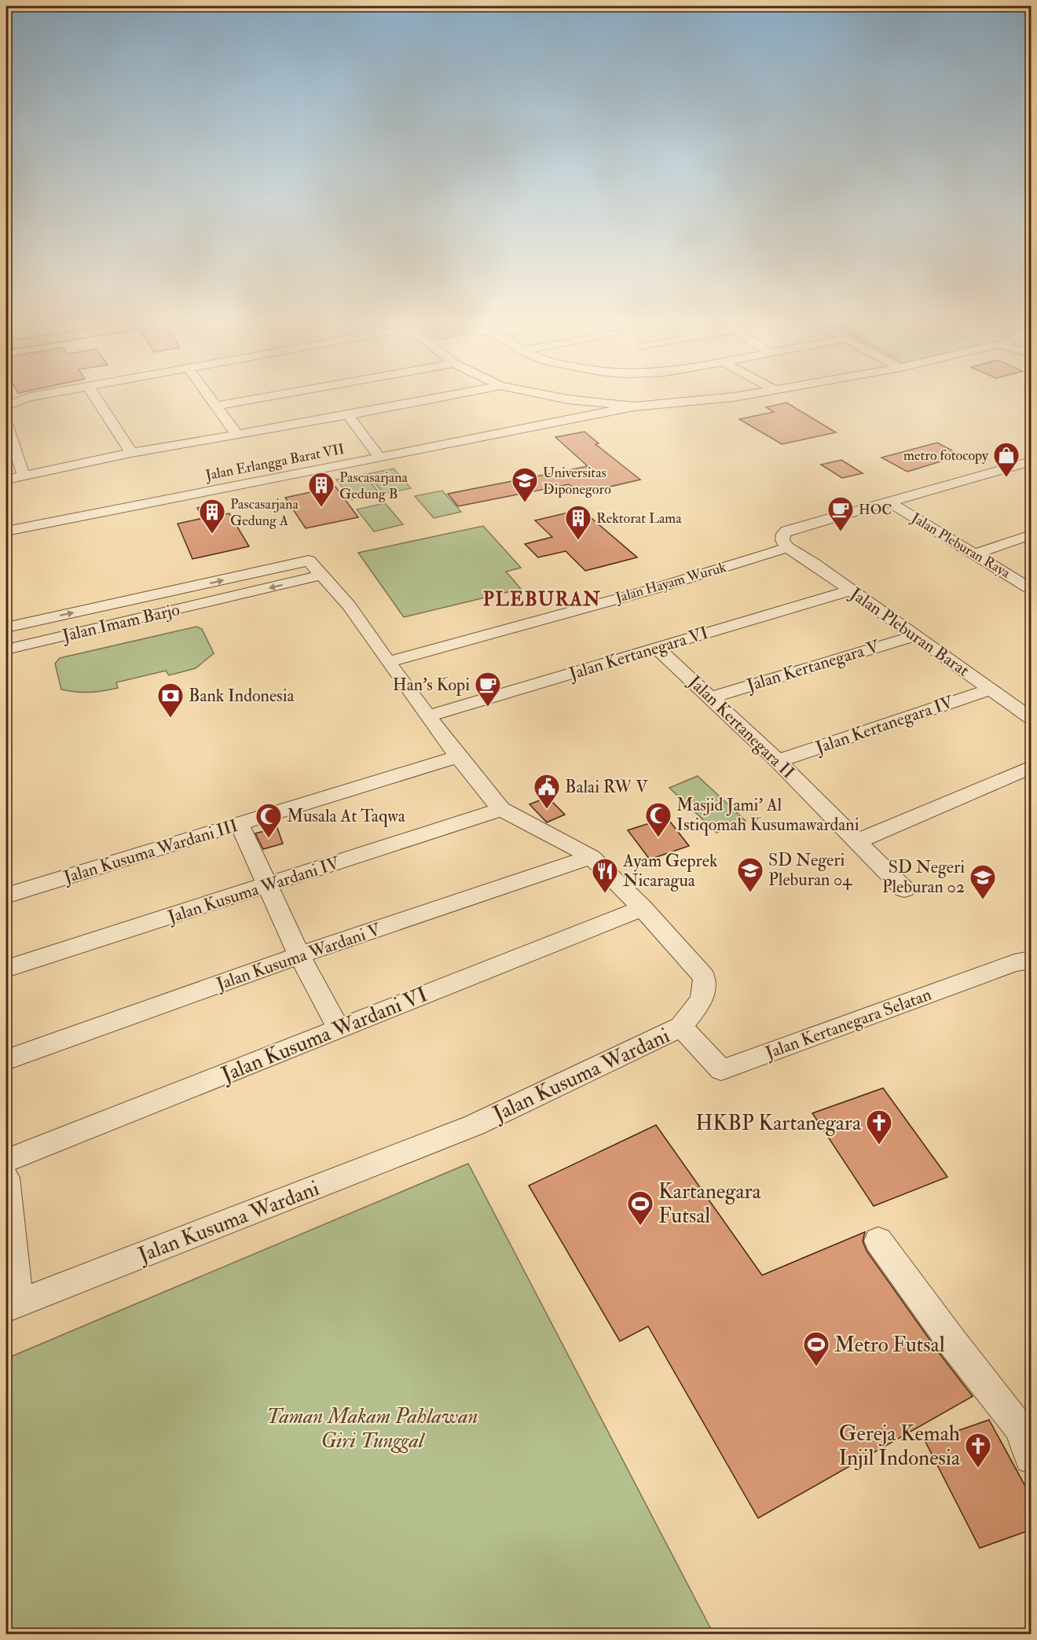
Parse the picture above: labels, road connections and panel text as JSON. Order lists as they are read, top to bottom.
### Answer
{
  "streets": {
    "street": [
      "Jalan Erlangga Barat VII",
      "Jalan Pleburan Raya",
      "Jalan Hayam Wuruk",
      "Jalan Imam Barjo",
      "Jalan Pleburan Barat",
      "Jalan Kertanegara VI",
      "Jalan Kertanegara V",
      "Jalan Kertanegara IV",
      "Jalan Kertanegara II",
      "Jalan Kusuma Wardani III",
      "Jalan Kusuma Wardani IV",
      "Jalan Kusuma Wardani V",
      "Jalan Kertanegara Selatan",
      "Jalan Kusuma Wardani VI",
      "Jalan Kusuma Wardani"
    ]
  },
  "crossings": [
    ["Jalan Hayam Wuruk", "Jalan Pleburan Barat"],
    ["Jalan Hayam Wuruk", "Jalan Kusuma Wardani"],
    ["Jalan Pleburan Barat", "Jalan Kertanegara VI"],
    ["Jalan Pleburan Barat", "Jalan Kertanegara V"],
    ["Jalan Pleburan Barat", "Jalan Kertanegara IV"],
    ["Jalan Kertanegara VI", "Jalan Kertanegara II"],
    ["Jalan Kertanegara VI", "Jalan Kusuma Wardani"],
    ["Jalan Kertanegara V", "Jalan Kertanegara II"],
    ["Jalan Kertanegara IV", "Jalan Kertanegara II"],
    ["Jalan Kusuma Wardani III", "Jalan Kusuma Wardani"],
    ["Jalan Kusuma Wardani IV", "Jalan Kusuma Wardani"],
    ["Jalan Kusuma Wardani V", "Jalan Kusuma Wardani"],
    ["Jalan Kertanegara Selatan", "Jalan Kusuma Wardani"],
    ["Jalan Kusuma Wardani VI", "Jalan Kusuma Wardani"]
  ],
  "districts": ["PLEBURAN"],
  "parks": ["Taman Makam Pahlawan Giri Tunggal"],
  "places": {
    "shop": ["metro fotocopy"],
    "school or university": ["Universitas Diponegoro", "SD Negeri Pleburan 04", "SD Negeri Pleburan 02"],
    "building": ["Pascasarjana Gedung B", "Pascasarjana Gedung A", "Rektorat Lama"],
    "cafe": ["HOC", "Han's Kopi"],
    "bank": ["Bank Indonesia"],
    "public building": ["Balai RW V"],
    "mosque": ["Masjid Jami' Al Istiqomah Kusumawardani", "Musala At Taqwa"],
    "restaurant": ["Ayam Geprek Nicaragua"],
    "church": ["HKBP Kartanegara", "Gereja Kemah Injil Indonesia"],
    "sports": ["Kartanegara Futsal", "Metro Futsal"]
  }
}
